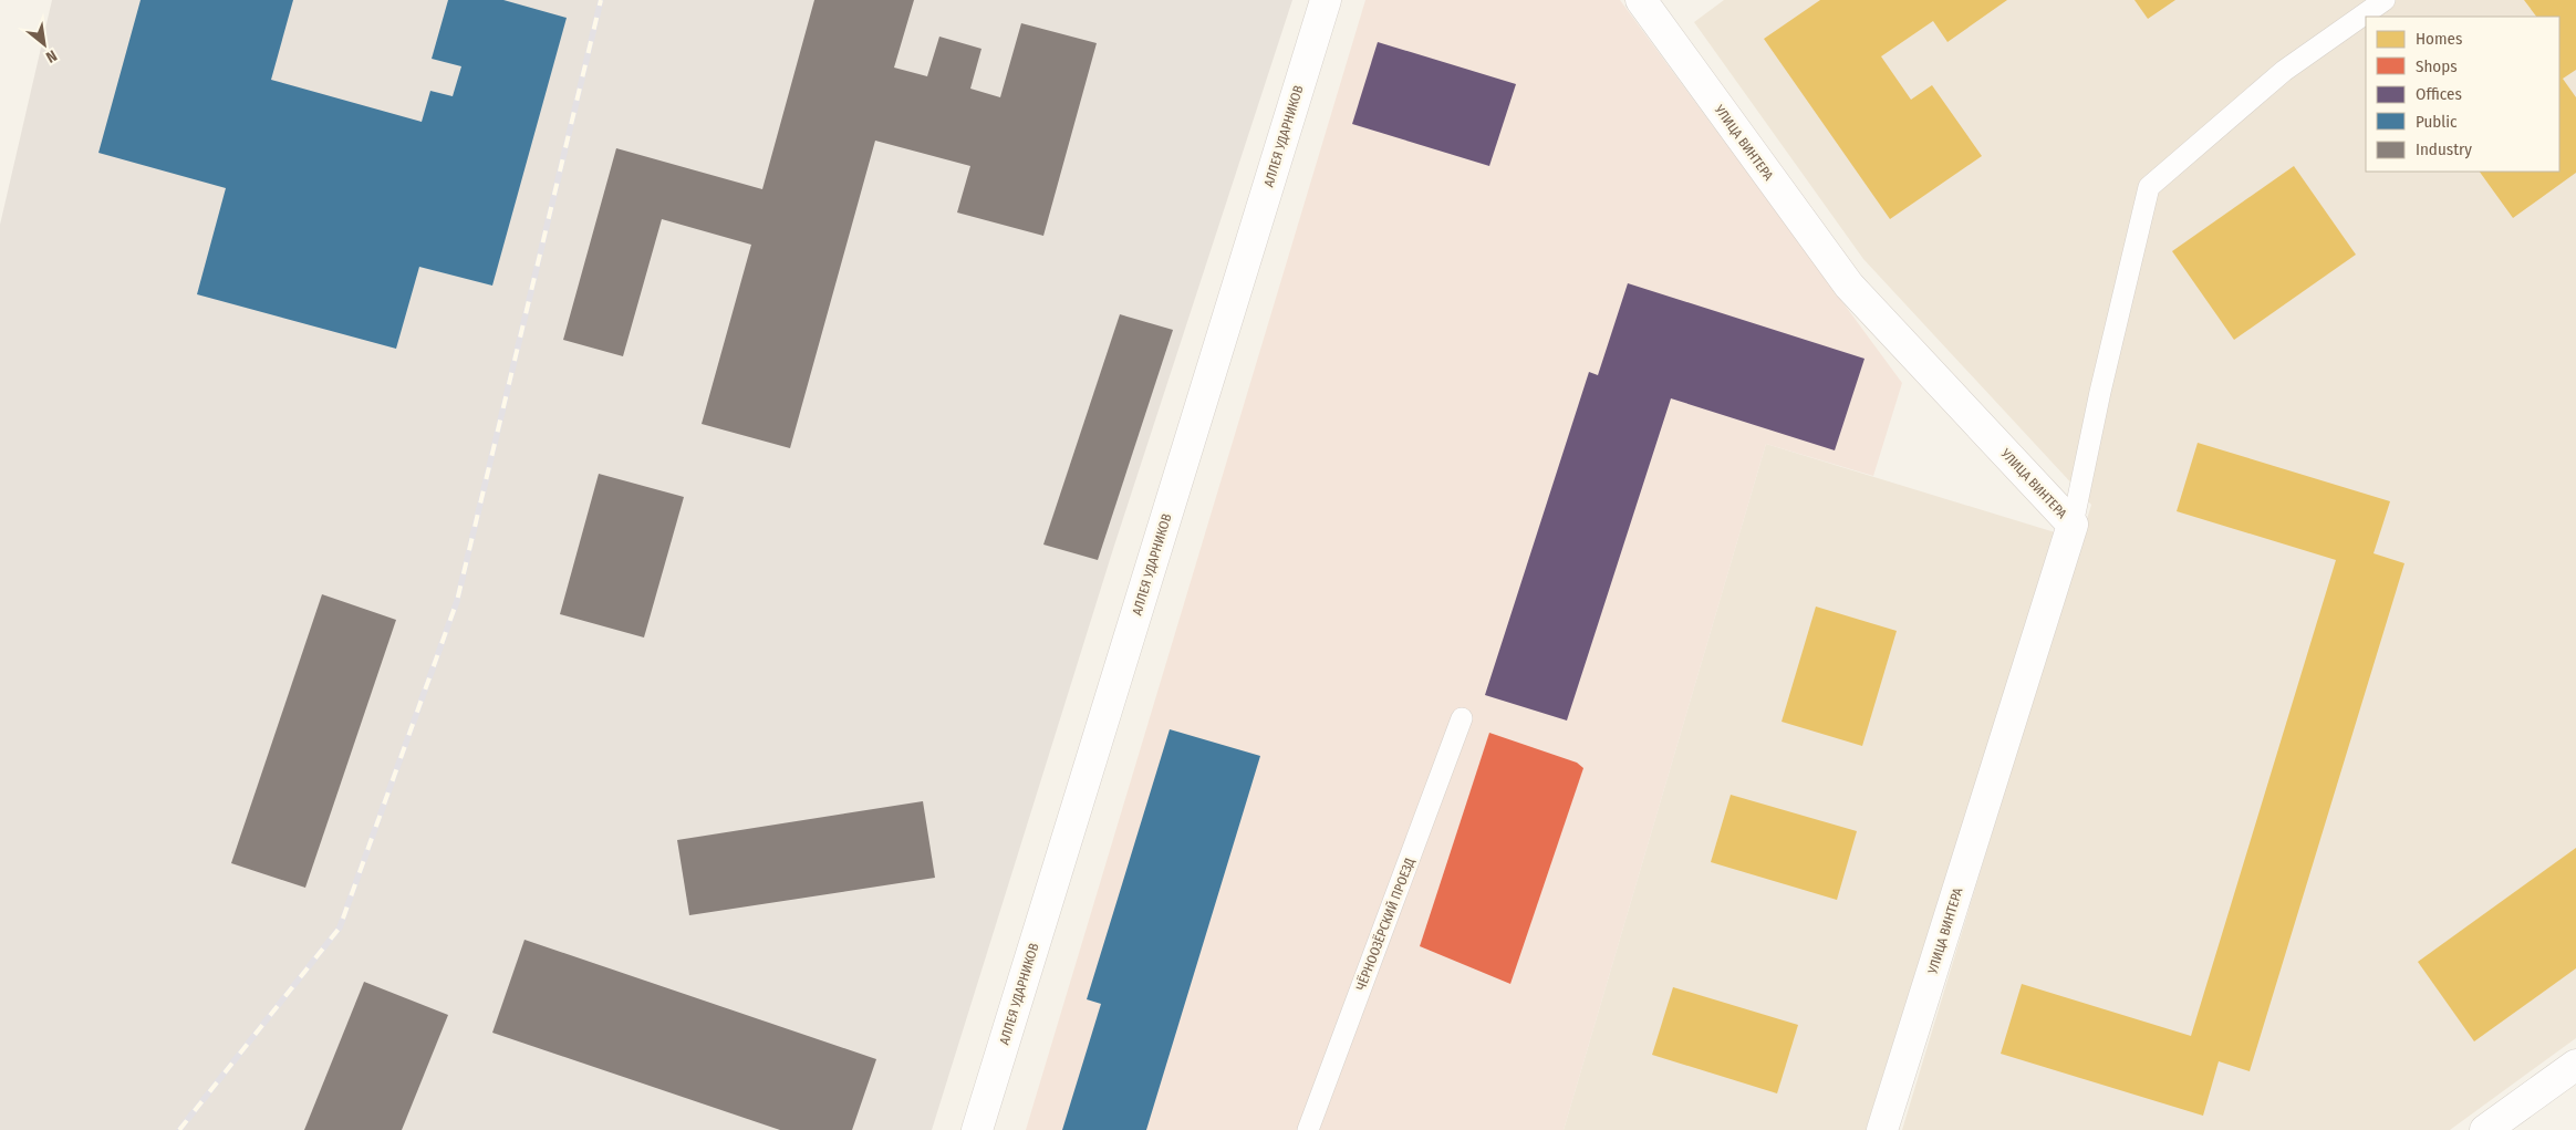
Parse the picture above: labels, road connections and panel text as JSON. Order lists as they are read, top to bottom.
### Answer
{
  "streets": {
    "street": ["АЛЛЕЯ УДАРНИКОВ", "УЛИЦА ВИНТЕРА"],
    "lane": ["ЧЁРНООЗЁРСКИЙ ПРОЕЗД"]
  },
  "legend": [
    "Homes",
    "Shops",
    "Offices",
    "Public",
    "Industry"
  ],
  "north": "bottom right"
}
